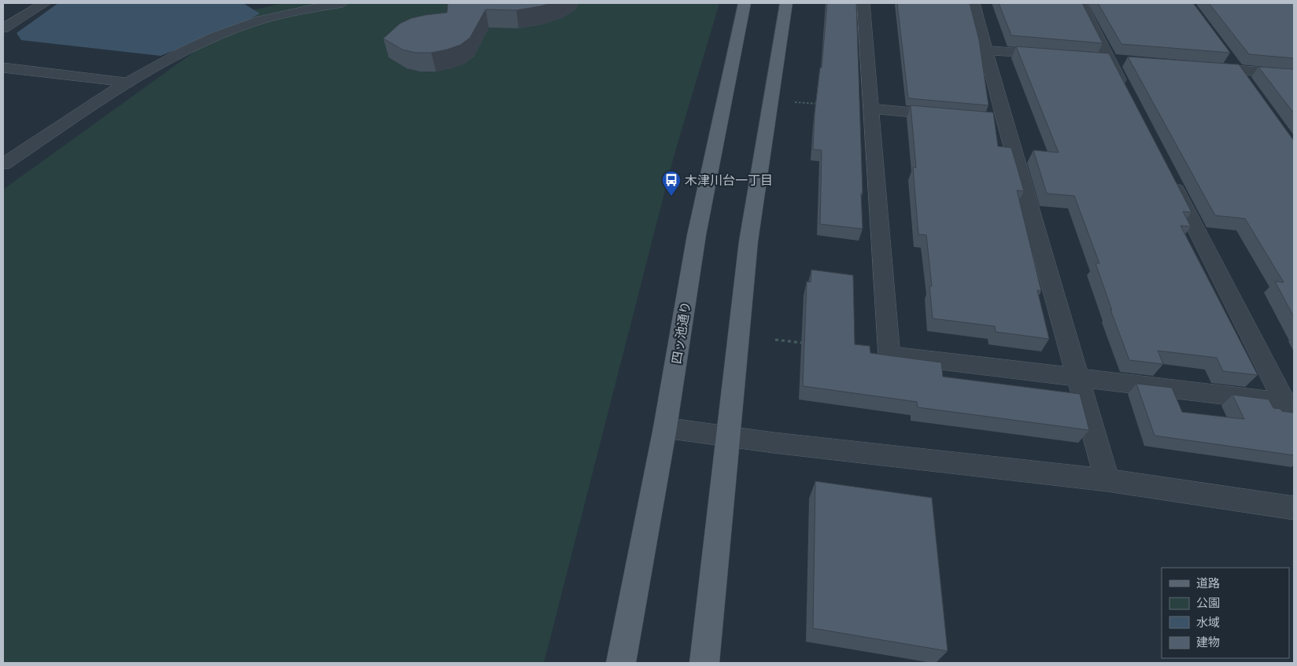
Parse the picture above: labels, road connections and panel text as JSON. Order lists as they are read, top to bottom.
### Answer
{
  "streets": {
    "main road": ["四ッ池通り"]
  },
  "places": {
    "bus stop": ["木津川台一丁目"]
  },
  "legend": [
    "道路",
    "公園",
    "水域",
    "建物"
  ]
}
